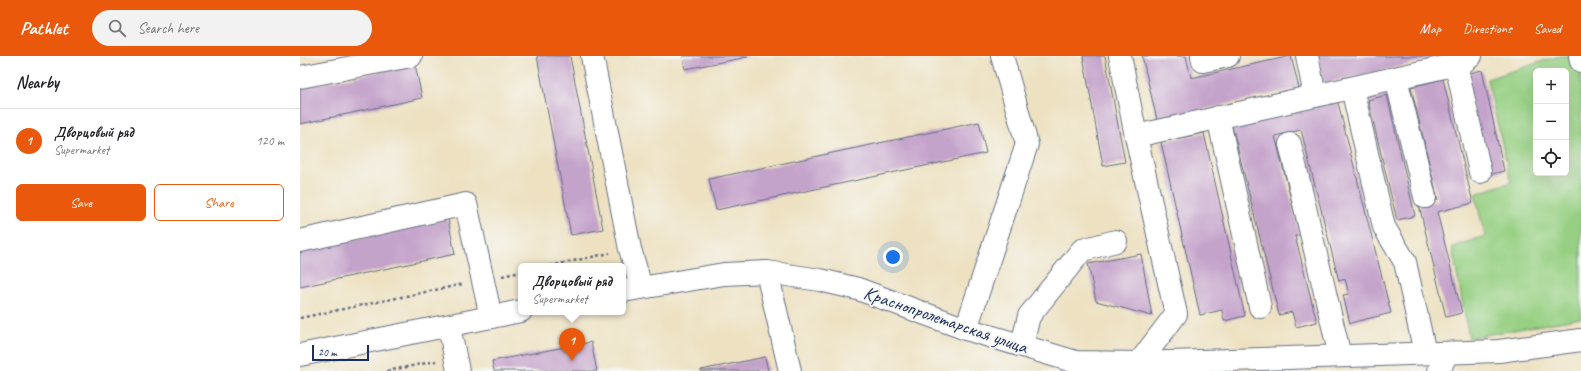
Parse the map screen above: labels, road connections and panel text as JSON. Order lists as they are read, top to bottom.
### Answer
{
  "streets": {
    "street": ["Краснопролетарская улица"]
  },
  "scale_bar": "20 m",
  "page": {
    "header": "Pathlet",
    "search": "Search here",
    "nav": ["Map", "Directions", "Saved"],
    "heading": "Nearby",
    "map_buttons": ["+", "−"],
    "list": [
      {
        "mark": "1",
        "name": "Дворцовый ряд",
        "note": "Supermarket",
        "value": "120 m"
      }
    ],
    "buttons": ["Save", "Share"],
    "popup": ["Дворцовый ряд", "Supermarket"],
    "pins": "1",
    "scale": "20 m"
  }
}
